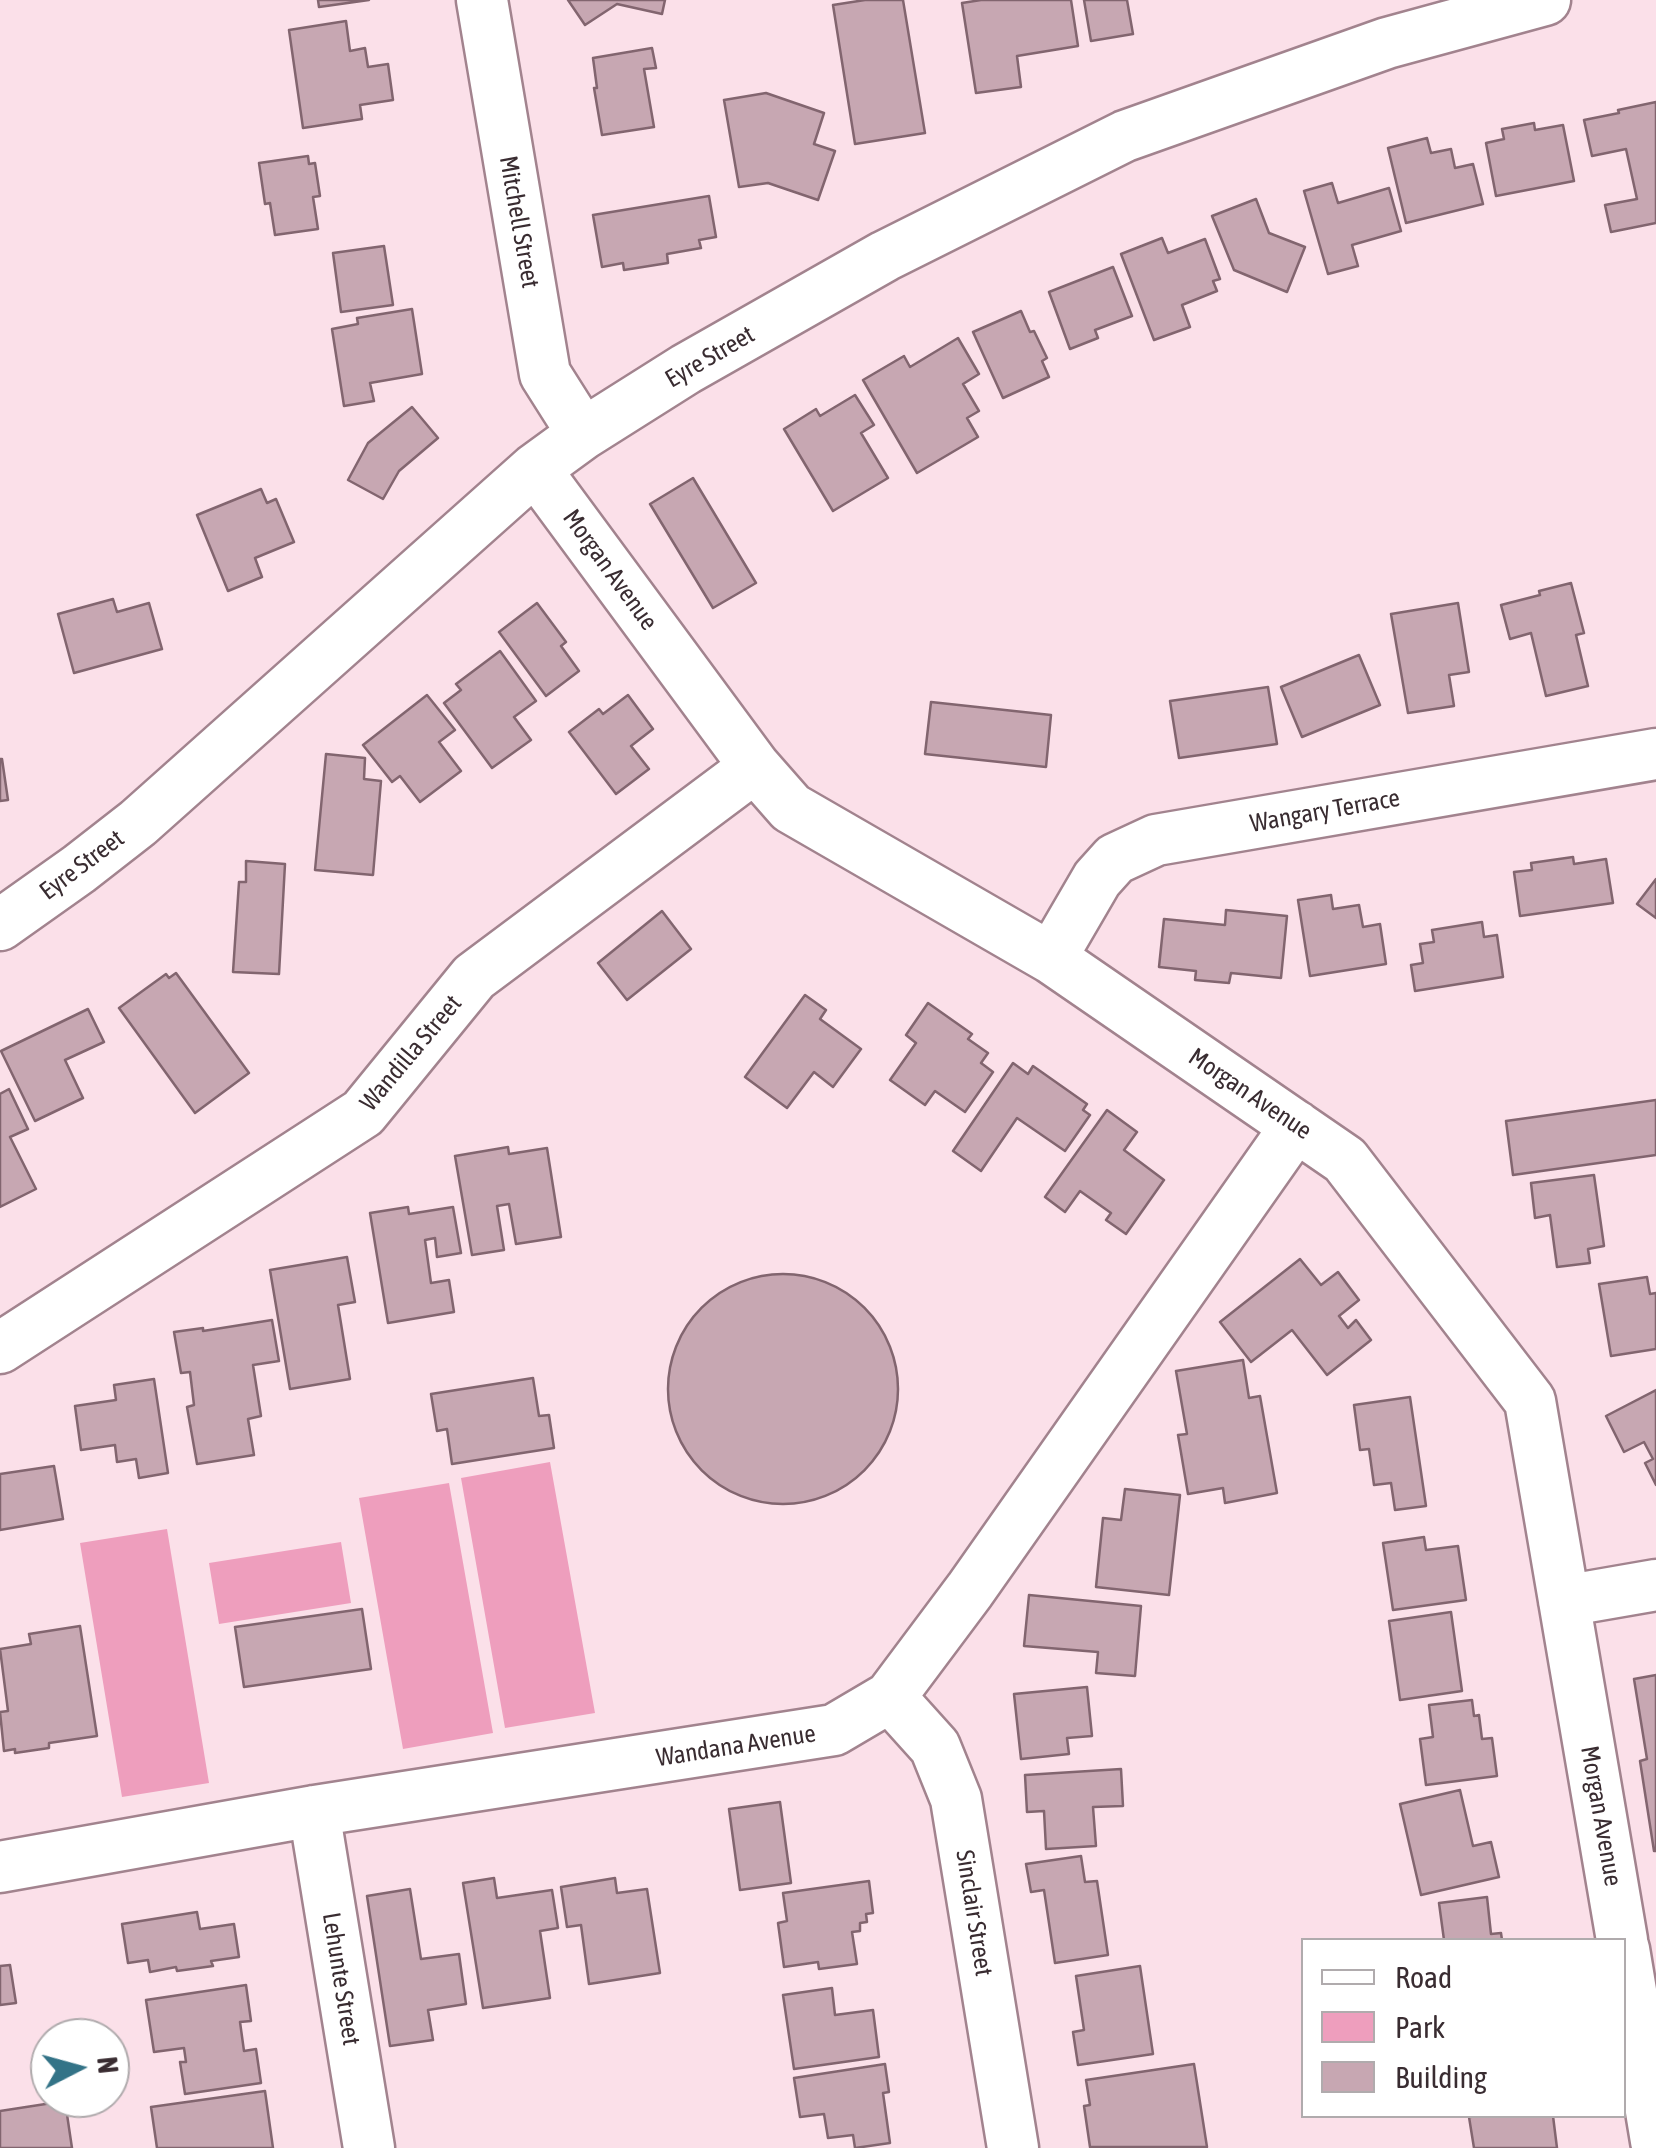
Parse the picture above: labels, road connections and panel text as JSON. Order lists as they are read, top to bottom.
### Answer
{
  "streets": {
    "street": [
      "Mitchell Street",
      "Eyre Street",
      "Morgan Avenue",
      "Wangary Terrace",
      "Wandilla Street",
      "Wandana Avenue",
      "Sinclair Street",
      "Lehunte Street"
    ]
  },
  "crossings": [
    ["Mitchell Street", "Eyre Street"],
    ["Eyre Street", "Morgan Avenue"],
    ["Morgan Avenue", "Wangary Terrace"],
    ["Morgan Avenue", "Wandilla Street"],
    ["Morgan Avenue", "Wandana Avenue"],
    ["Wandana Avenue", "Sinclair Street"],
    ["Wandana Avenue", "Lehunte Street"]
  ],
  "legend": ["Road", "Park", "Building"],
  "north": "right"
}
